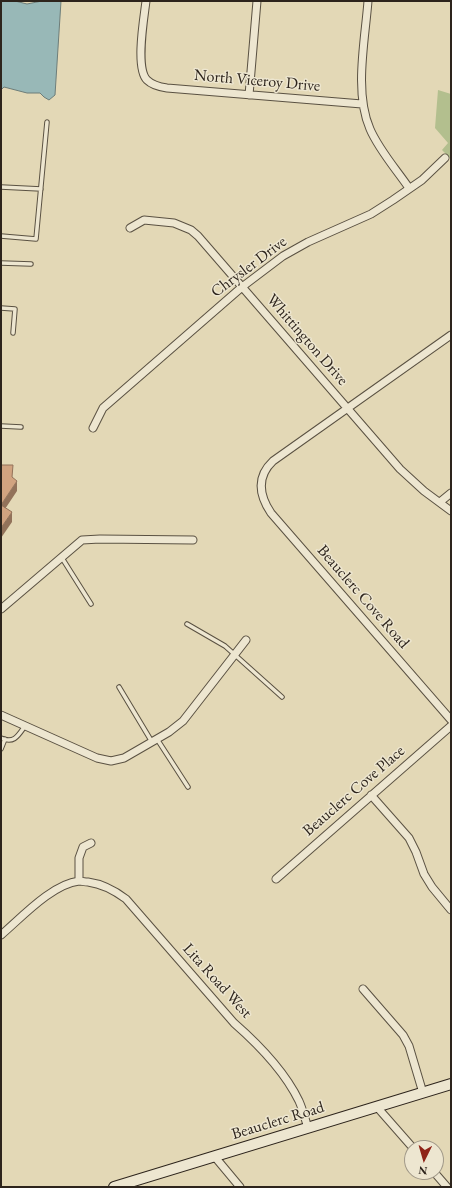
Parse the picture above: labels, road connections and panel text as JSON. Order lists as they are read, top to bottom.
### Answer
{
  "streets": {
    "street": [
      "North Viceroy Drive",
      "Chrysler Drive",
      "Whittington Drive",
      "Beauclerc Cove Road",
      "Beauclerc Cove Place",
      "Lita Road West",
      "Beauclerc Road"
    ]
  },
  "crossings": [
    ["Chrysler Drive", "Whittington Drive"],
    ["Whittington Drive", "Beauclerc Cove Road"],
    ["Lita Road West", "Beauclerc Road"]
  ],
  "north": "bottom"
}
